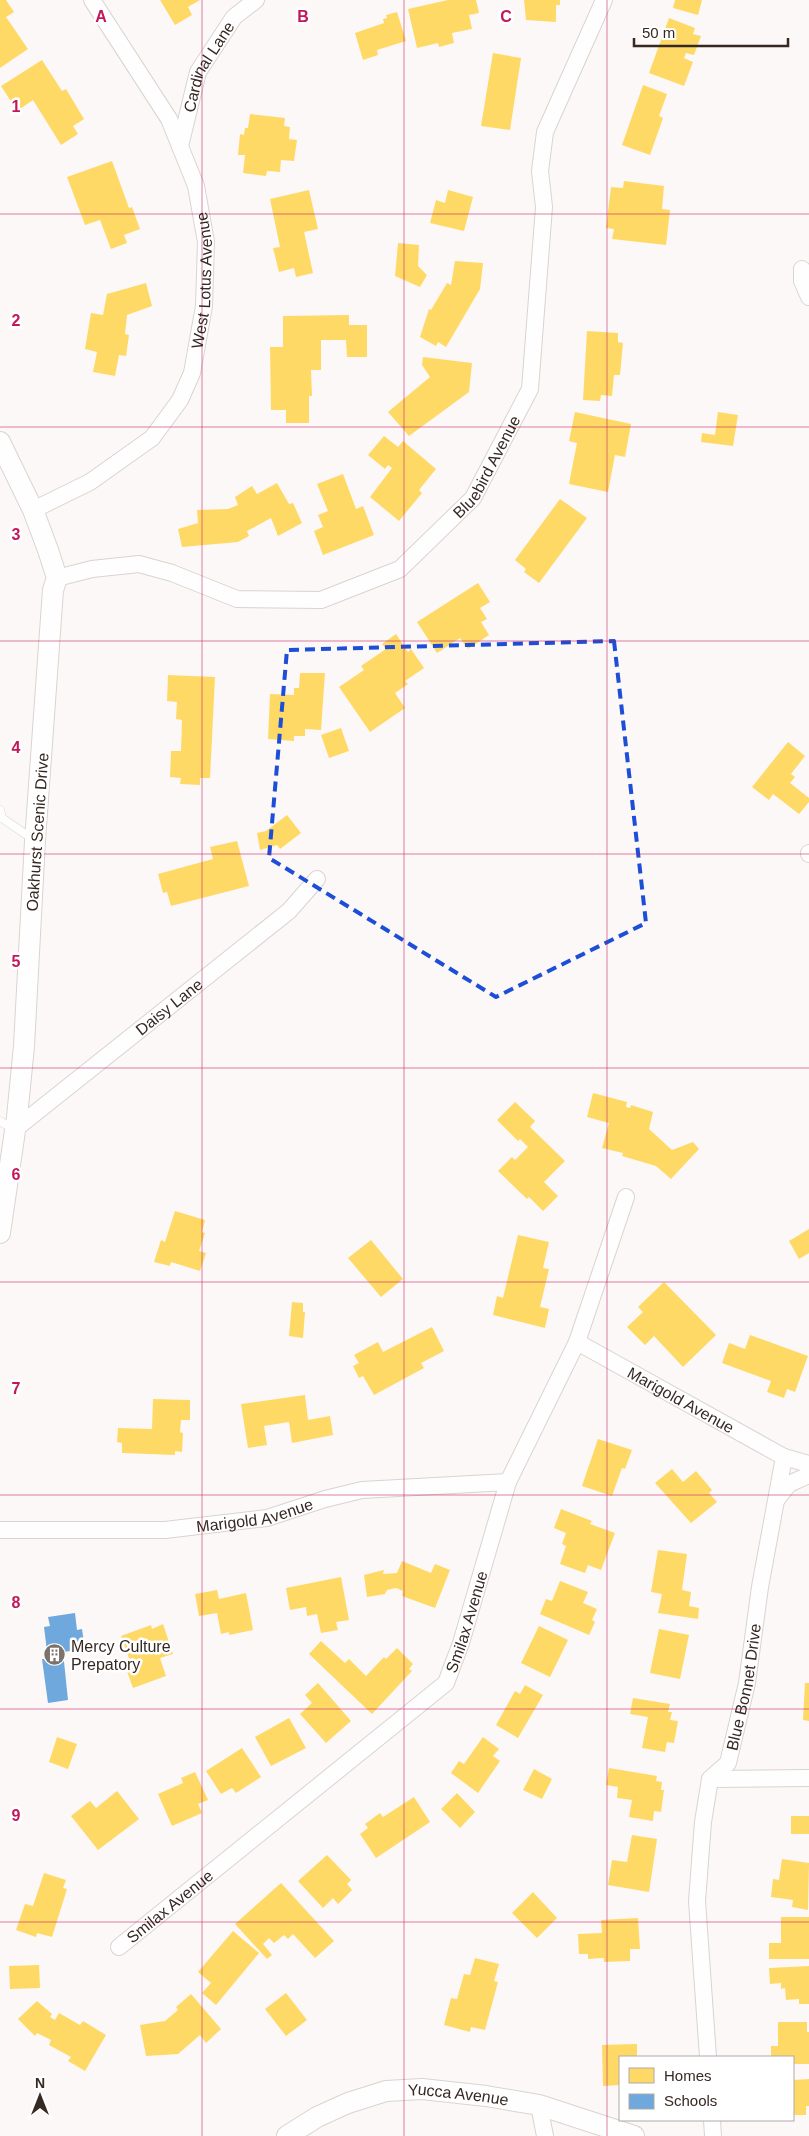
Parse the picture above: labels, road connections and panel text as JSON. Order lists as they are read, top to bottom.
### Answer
{
  "streets": {
    "street": [
      "Cardinal Lane",
      "West Lotus Avenue",
      "Bluebird Avenue",
      "Oakhurst Scenic Drive",
      "Daisy Lane",
      "Marigold Avenue",
      "Smilax Avenue",
      "Blue Bonnet Drive",
      "Yucca Avenue"
    ]
  },
  "crossings": [
    ["Cardinal Lane", "West Lotus Avenue"],
    ["Bluebird Avenue", "Oakhurst Scenic Drive"],
    ["Oakhurst Scenic Drive", "Daisy Lane"],
    ["Marigold Avenue", "Smilax Avenue"],
    ["Marigold Avenue", "Blue Bonnet Drive"]
  ],
  "places": {
    "building": ["Mercy Culture Prepatory"]
  },
  "legend": ["Homes", "Schools"],
  "scale_bar": "50 m",
  "north": "top",
  "grid": {
    "columns": ["A", "B", "C"],
    "rows": [
      "1",
      "2",
      "3",
      "4",
      "5",
      "6",
      "7",
      "8",
      "9"
    ]
  }
}
